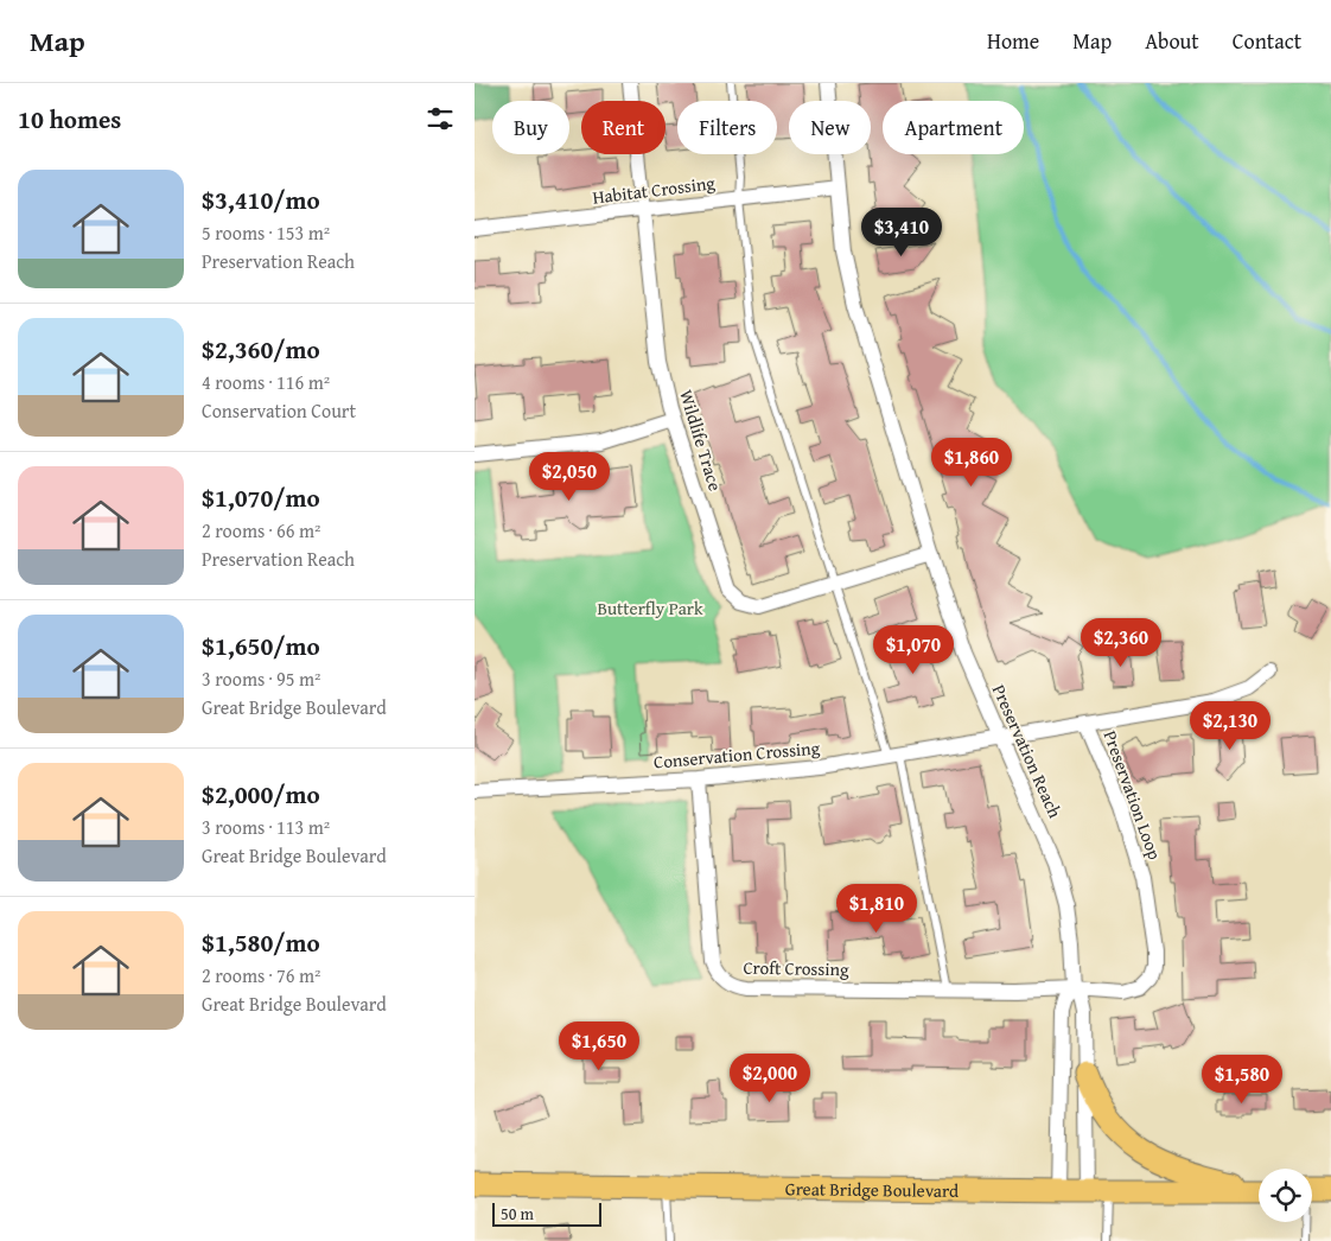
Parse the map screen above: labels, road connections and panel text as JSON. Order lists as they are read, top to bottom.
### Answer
{
  "streets": {
    "main road": ["Great Bridge Boulevard"],
    "street": [
      "Habitat Crossing",
      "Wildlife Trace",
      "Preservation Reach",
      "Conservation Crossing",
      "Preservation Loop",
      "Croft Crossing"
    ]
  },
  "crossings": [
    ["Habitat Crossing", "Wildlife Trace"],
    ["Habitat Crossing", "Preservation Reach"],
    ["Wildlife Trace", "Preservation Reach"],
    ["Preservation Reach", "Conservation Crossing"],
    ["Preservation Reach", "Preservation Loop"],
    ["Preservation Reach", "Croft Crossing"],
    ["Preservation Reach", "Great Bridge Boulevard"],
    ["Conservation Crossing", "Preservation Loop"],
    ["Conservation Crossing", "Croft Crossing"],
    ["Preservation Loop", "Croft Crossing"]
  ],
  "parks": ["Butterfly Park"],
  "scale_bar": "50 m",
  "page": {
    "header": "Map",
    "nav": [
      "Home",
      "Map",
      "About",
      "Contact"
    ],
    "heading": "10 homes",
    "chip": [
      "Buy",
      "Rent",
      "Filters",
      "New",
      "Apartment"
    ],
    "list": [
      {
        "name": "$3,410/mo",
        "note": "5 rooms · 153 m² · Preservation Reach"
      },
      {
        "name": "$2,360/mo",
        "note": "4 rooms · 116 m² · Conservation Court"
      },
      {
        "name": "$1,070/mo",
        "note": "2 rooms · 66 m² · Preservation Reach"
      },
      {
        "name": "$1,650/mo",
        "note": "3 rooms · 95 m² · Great Bridge Boulevard"
      },
      {
        "name": "$2,000/mo",
        "note": "3 rooms · 113 m² · Great Bridge Boulevard"
      },
      {
        "name": "$1,580/mo",
        "note": "2 rooms · 76 m² · Great Bridge Boulevard"
      }
    ],
    "price": [
      "$3,410",
      "$1,860",
      "$2,050",
      "$2,360",
      "$1,070",
      "$2,130",
      "$1,810",
      "$1,650",
      "$2,000",
      "$1,580"
    ],
    "scale": "50 m"
  }
}
